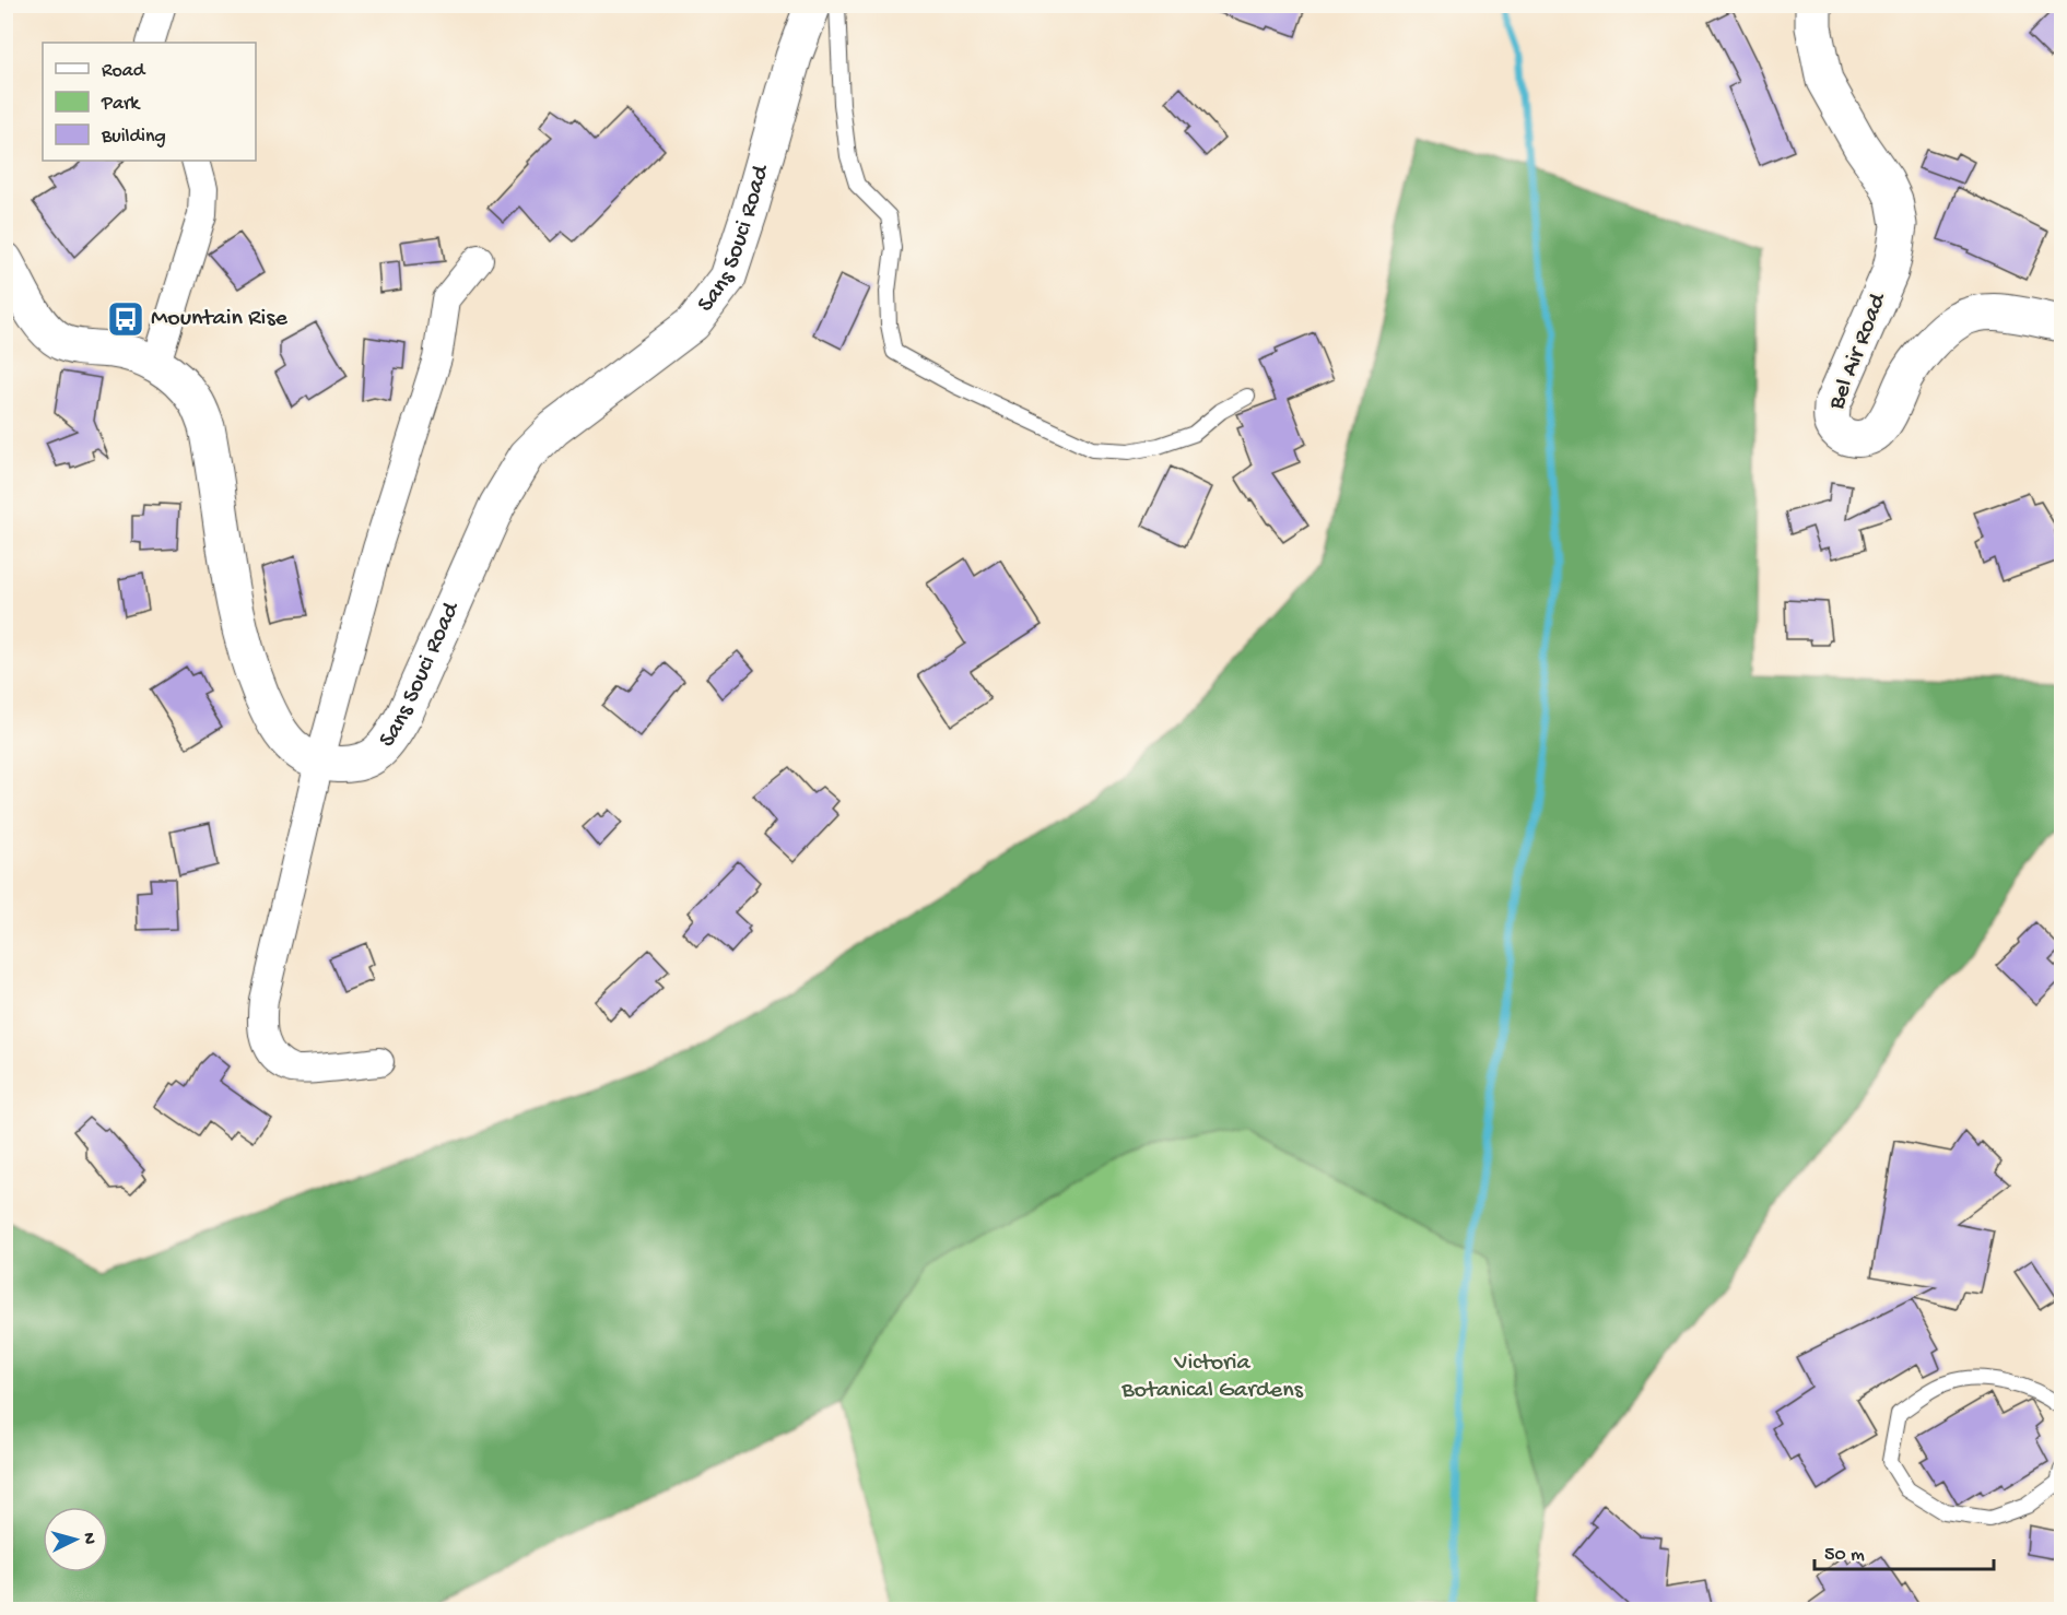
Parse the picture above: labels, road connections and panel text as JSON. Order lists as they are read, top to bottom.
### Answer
{
  "streets": {
    "main road": ["Sans Souci Road", "Bel Air Road"]
  },
  "parks": ["Victoria Botanical Gardens"],
  "places": {
    "bus stop": ["Mountain Rise"]
  },
  "legend": ["Road", "Park", "Building"],
  "scale_bar": "50 m",
  "north": "right"
}
